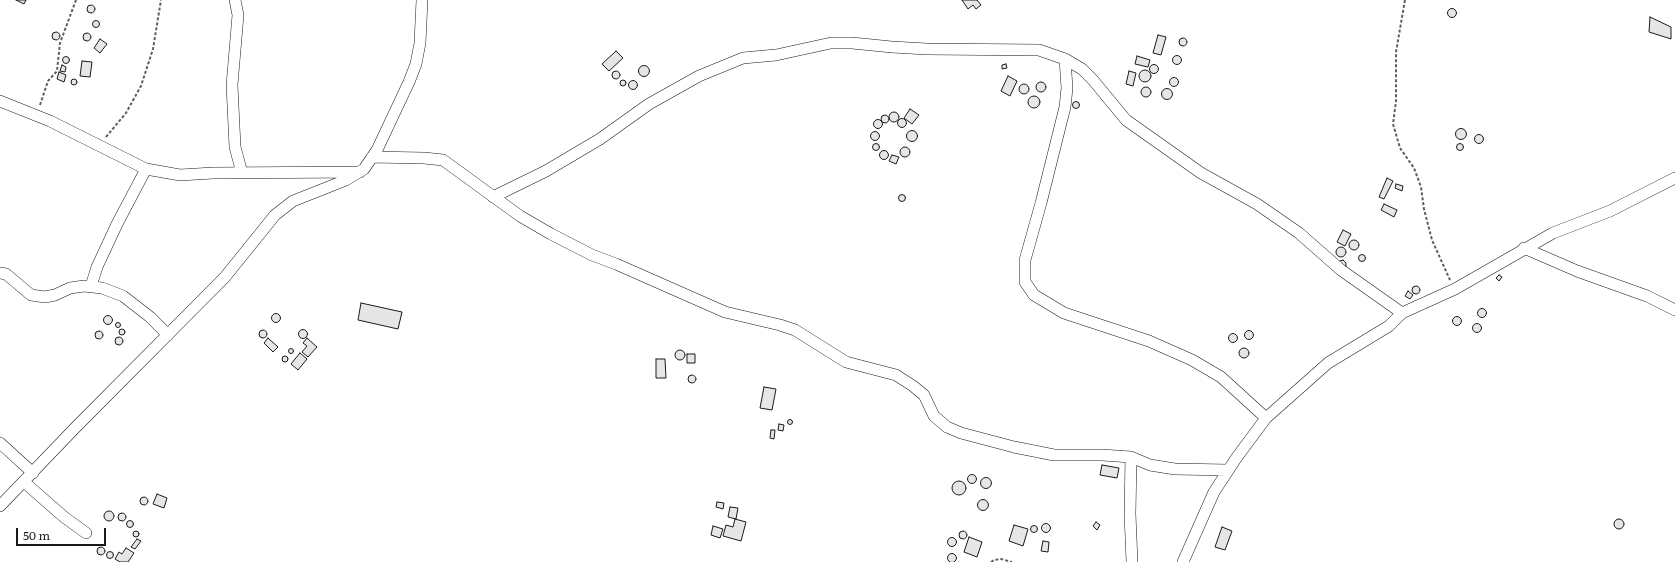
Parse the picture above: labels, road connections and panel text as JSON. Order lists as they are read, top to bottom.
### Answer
{
  "scale_bar": "50 m"
}
